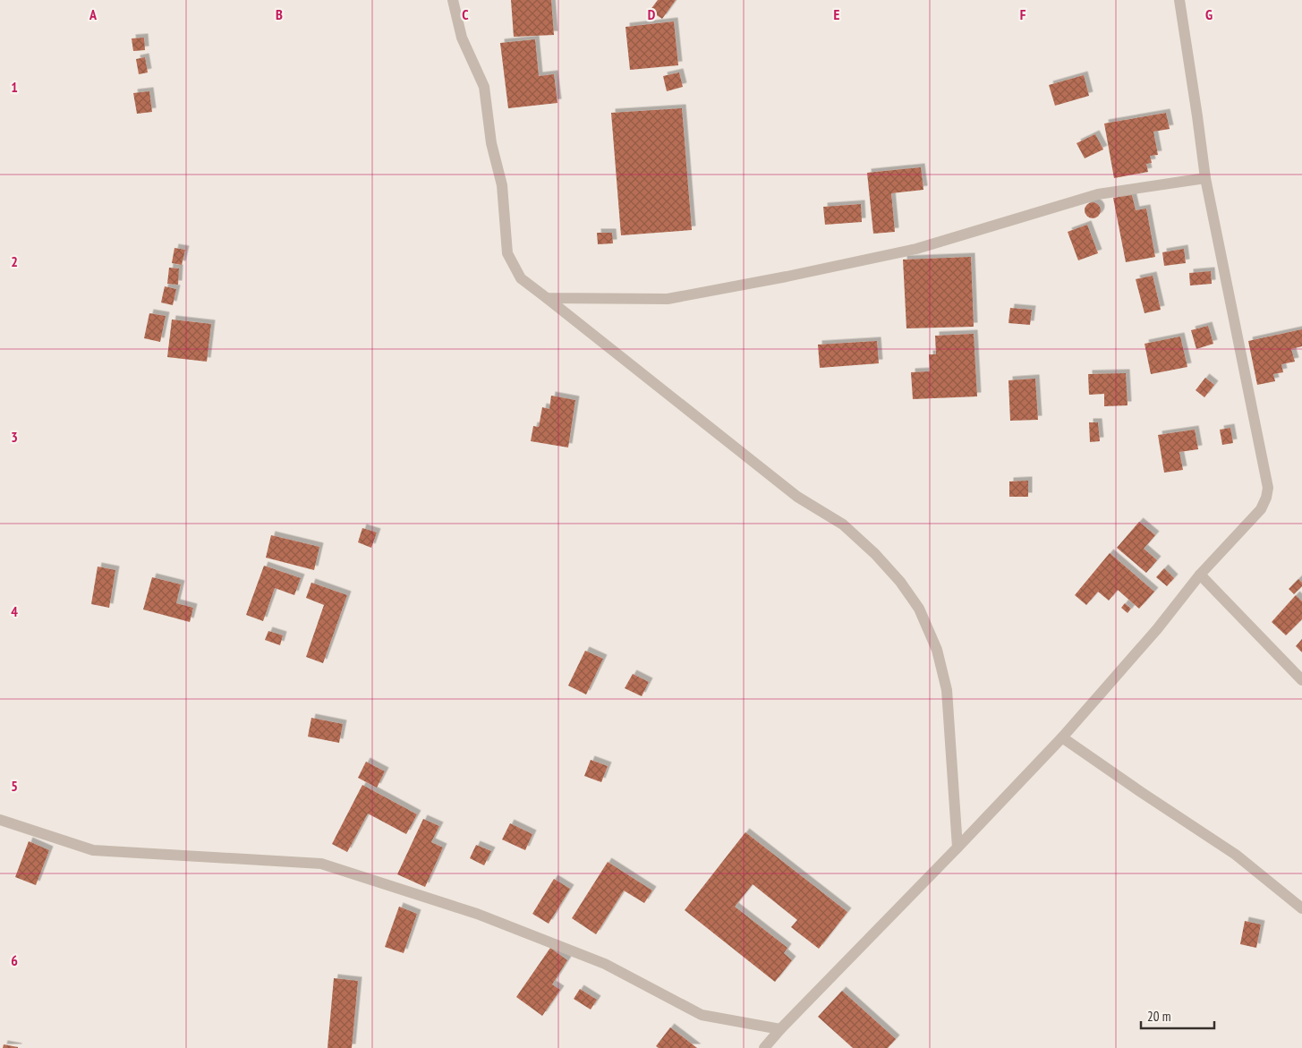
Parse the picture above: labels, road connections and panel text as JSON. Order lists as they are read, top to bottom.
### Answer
{
  "scale_bar": "20 m",
  "grid": {
    "columns": [
      "A",
      "B",
      "C",
      "D",
      "E",
      "F",
      "G"
    ],
    "rows": [
      "1",
      "2",
      "3",
      "4",
      "5",
      "6"
    ]
  }
}
